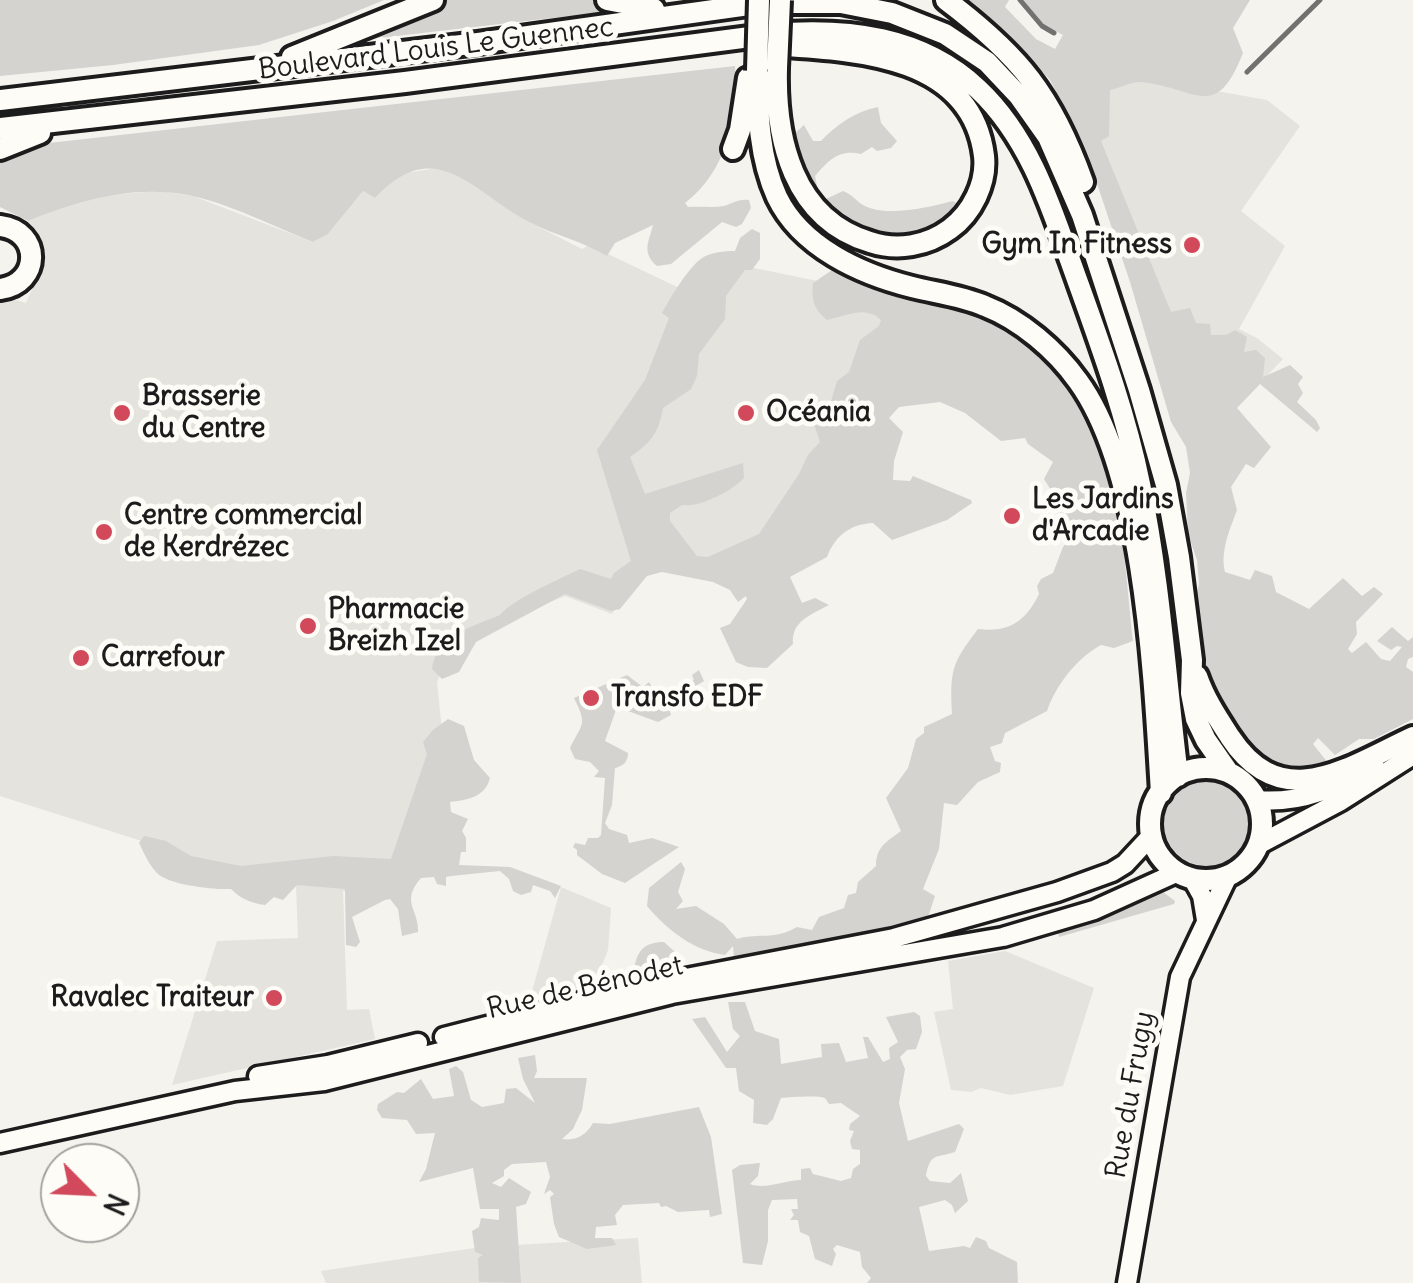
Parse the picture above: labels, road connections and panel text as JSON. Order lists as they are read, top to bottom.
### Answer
{
  "streets": {
    "main road": ["Boulevard Louis Le Guennec"],
    "street": ["Rue de Bénodet", "Rue du Frugy"]
  },
  "crossings": [
    ["Boulevard Louis Le Guennec", "Rue de Bénodet"],
    ["Boulevard Louis Le Guennec", "Rue du Frugy"],
    ["Rue de Bénodet", "Rue du Frugy"]
  ],
  "places": [
    "Gym In Fitness",
    "Brasserie du Centre",
    "Océania",
    "Les Jardins d'Arcadie",
    "Centre commercial de Kerdrézec",
    "Pharmacie Breizh Izel",
    "Carrefour",
    "Transfo EDF",
    "Ravalec Traiteur"
  ],
  "north": "bottom right"
}
